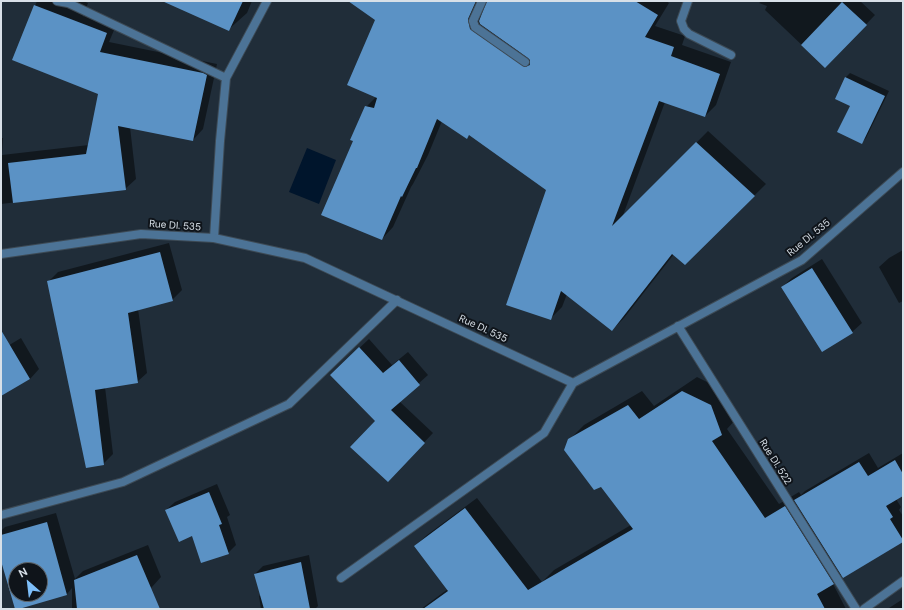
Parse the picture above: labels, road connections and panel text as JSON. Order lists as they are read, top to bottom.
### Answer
{
  "streets": {
    "street": ["Rue DI. 535", "Rue DI. 522"]
  },
  "crossings": [
    ["Rue DI. 535", "Rue DI. 522"]
  ],
  "north": "top left"
}
